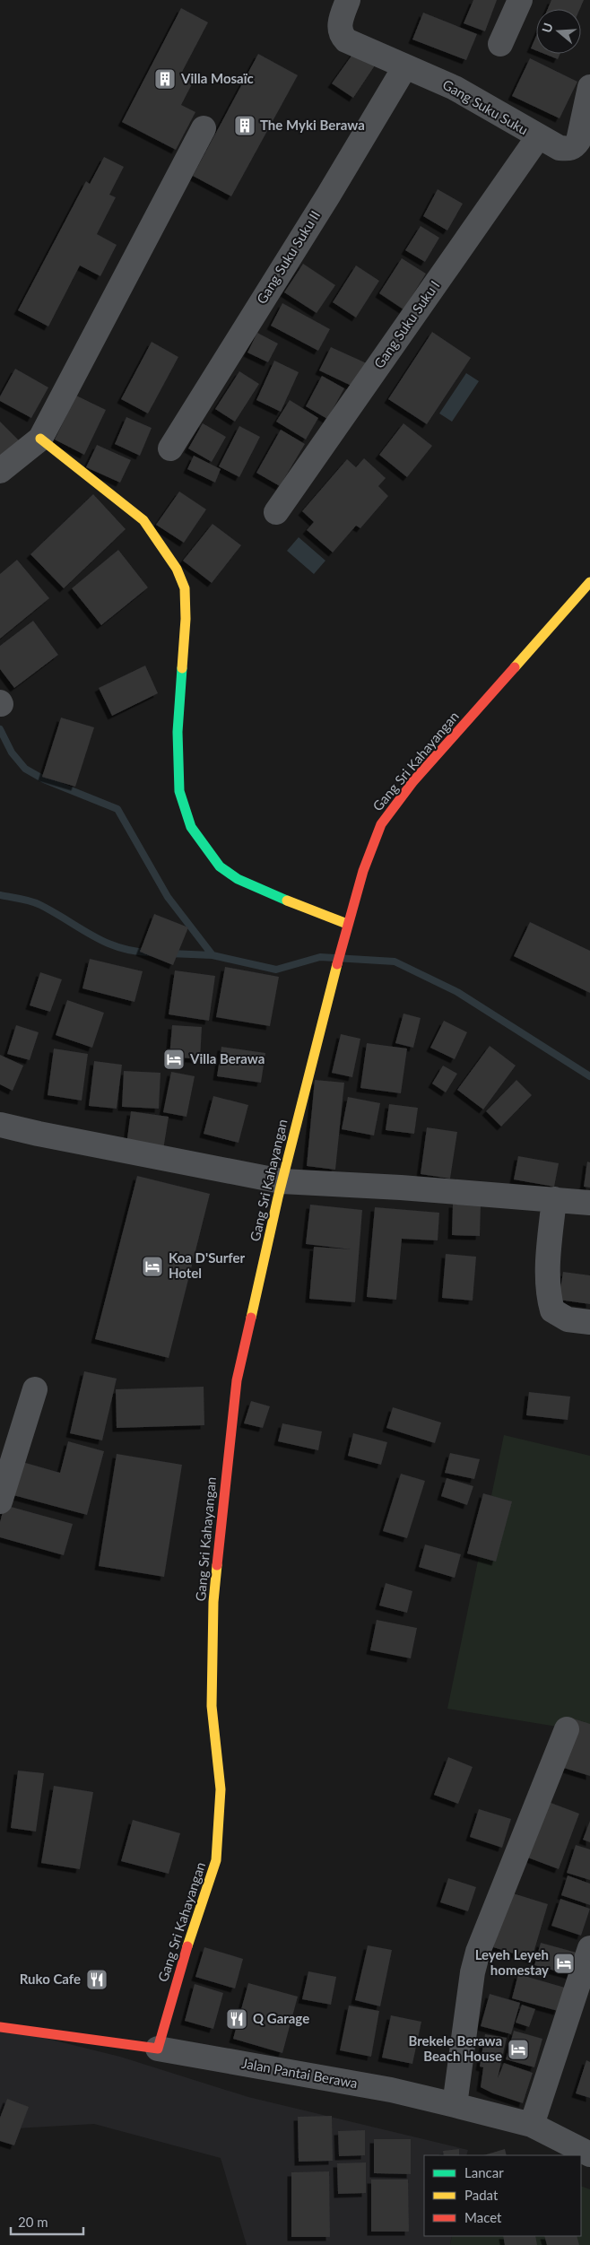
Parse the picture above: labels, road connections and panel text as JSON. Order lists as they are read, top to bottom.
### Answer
{
  "streets": {
    "street": [
      "Gang Suku Suku",
      "Gang Suku Suku II",
      "Gang Suku Suku I",
      "Gang Sri Kahayangan",
      "Jalan Pantai Berawa"
    ]
  },
  "crossings": [
    ["Gang Suku Suku", "Gang Suku Suku II"],
    ["Gang Suku Suku", "Gang Suku Suku I"],
    ["Gang Sri Kahayangan", "Jalan Pantai Berawa"]
  ],
  "places": {
    "building": ["Villa Mosaïc", "The Myki Berawa"],
    "hotel": [
      "Villa Berawa",
      "Koa D'Surfer Hotel",
      "Leyeh Leyeh homestay",
      "Brekele Berawa Beach House"
    ],
    "restaurant": ["Ruko Cafe", "Q Garage"]
  },
  "legend": ["Lancar", "Padat", "Macet"],
  "scale_bar": "20 m",
  "north": "left"
}
